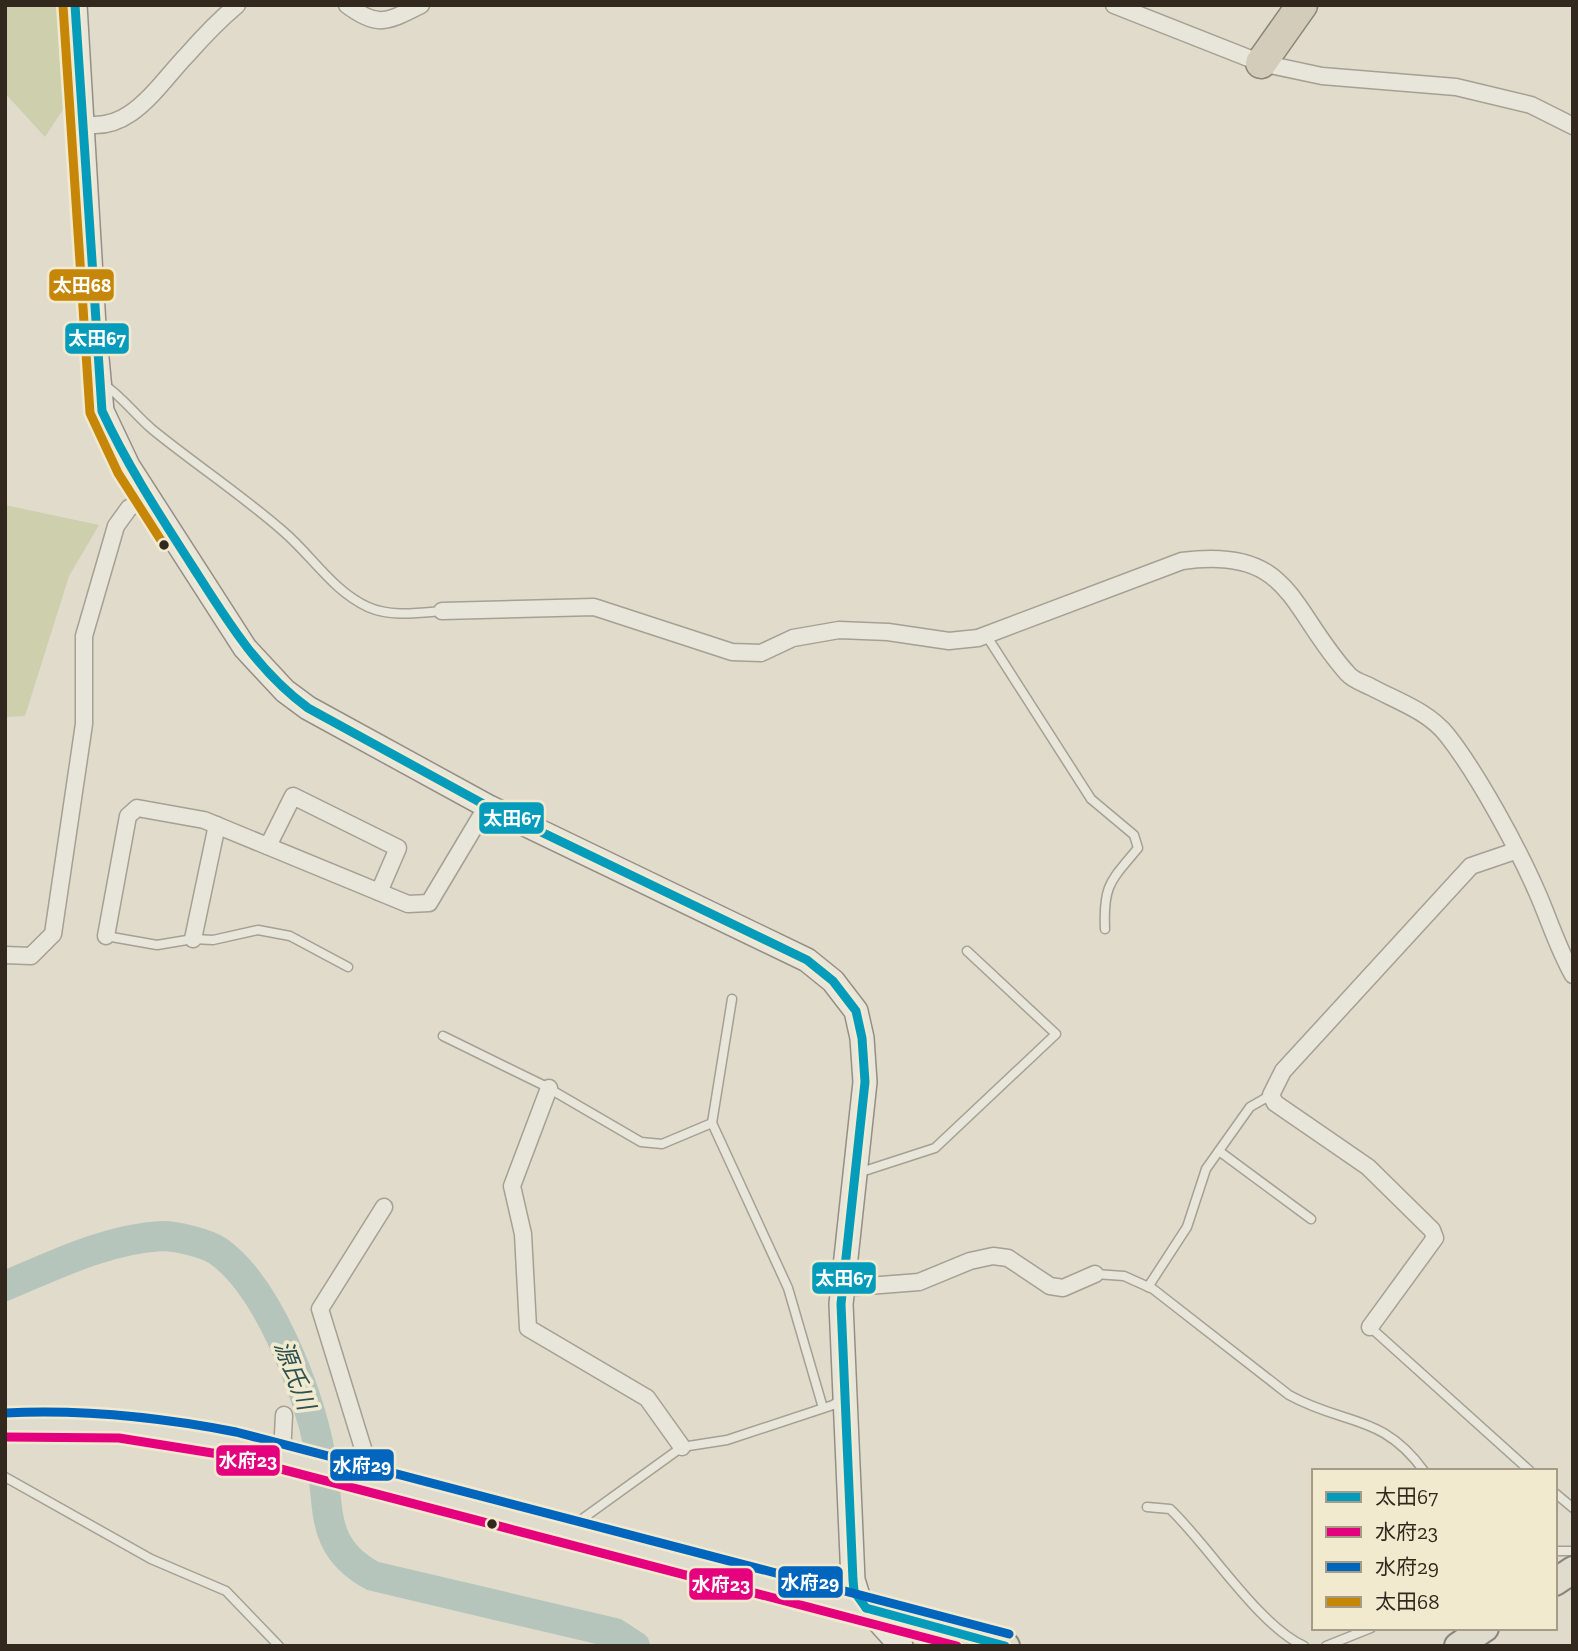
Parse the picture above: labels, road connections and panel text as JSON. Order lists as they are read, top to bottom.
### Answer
{
  "water": ["源氏川"],
  "lines": [
    "transit line 太田67",
    "transit line 太田68",
    "transit line 水府29",
    "transit line 水府23"
  ],
  "legend": [
    "太田67",
    "水府23",
    "水府29",
    "太田68"
  ]
}
